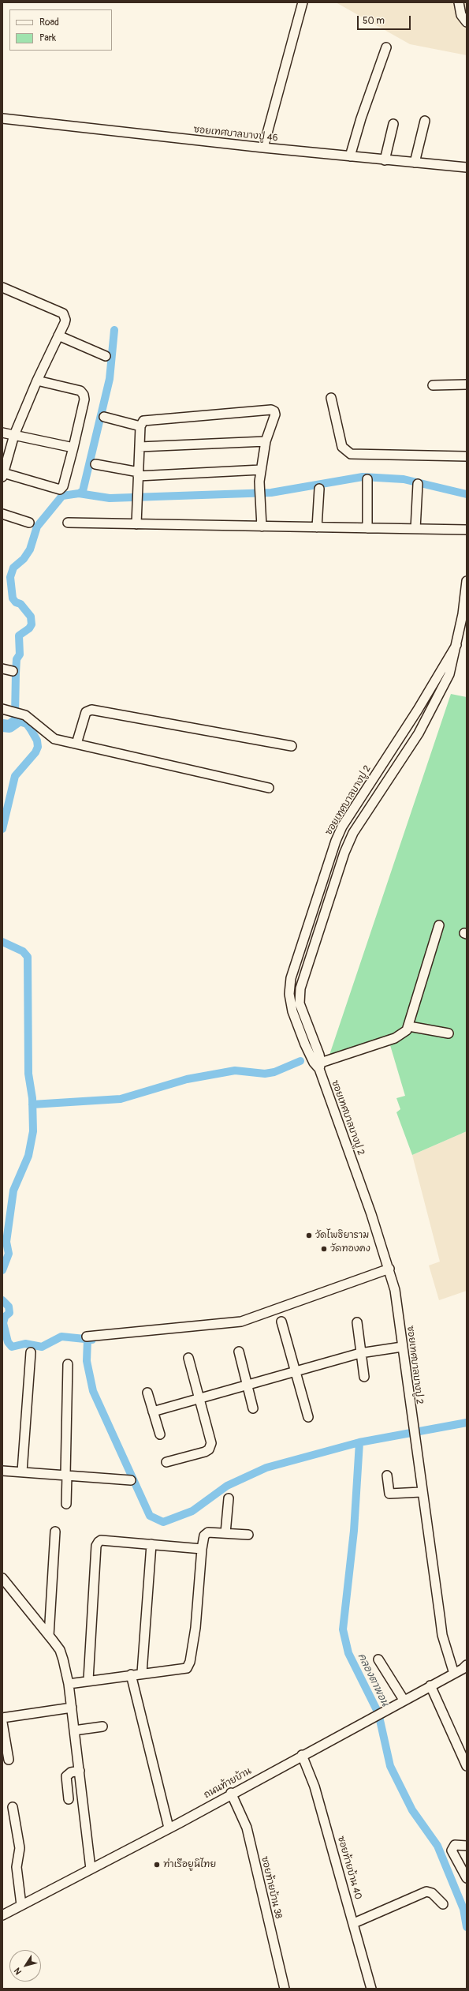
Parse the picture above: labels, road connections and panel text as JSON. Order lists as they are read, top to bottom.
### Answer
{
  "streets": {
    "street": [
      "ซอยเทศบาลบางปู 46",
      "ซอยเทศบาลบางปู 2",
      "ถนนท้ายบ้าน",
      "ซอยท้ายบ้าน 40",
      "ซอยท้ายบ้าน 38"
    ]
  },
  "crossings": [
    ["ซอยเทศบาลบางปู 2", "ถนนท้ายบ้าน"],
    ["ถนนท้ายบ้าน", "ซอยท้ายบ้าน 40"],
    ["ถนนท้ายบ้าน", "ซอยท้ายบ้าน 38"]
  ],
  "water": ["คลองตาพอน"],
  "places": ["วัดโพธิยาราม", "วัดทองคง", "ท่าเรือยูนิไทย"],
  "legend": ["Road", "Park"],
  "scale_bar": "50 m",
  "north": "bottom left"
}
